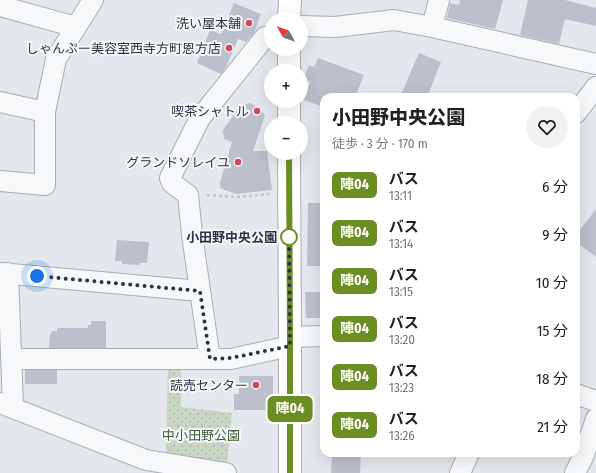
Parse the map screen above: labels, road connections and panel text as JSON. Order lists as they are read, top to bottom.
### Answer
{
  "parks": ["中小田野公園"],
  "places": [
    "洗い屋本舗",
    "しゃんぷー美容室西寺方町恩方店",
    "喫茶シャトル",
    "グランドソレイユ",
    "小田野中央公園",
    "読売センター"
  ],
  "lines": ["bus line 陣04"],
  "north": "top left",
  "page": {
    "on_map": "陣04",
    "map_buttons": ["+", "−"],
    "heading": ["小田野中央公園", "徒歩 · 3 分 · 170 m"],
    "list": [
      {
        "mark": "陣04",
        "name": "バス",
        "note": "13:11",
        "value": "6 分"
      },
      {
        "mark": "陣04",
        "name": "バス",
        "note": "13:14",
        "value": "9 分"
      },
      {
        "mark": "陣04",
        "name": "バス",
        "note": "13:15",
        "value": "10 分"
      },
      {
        "mark": "陣04",
        "name": "バス",
        "note": "13:20",
        "value": "15 分"
      },
      {
        "mark": "陣04",
        "name": "バス",
        "note": "13:23",
        "value": "18 分"
      },
      {
        "mark": "陣04",
        "name": "バス",
        "note": "13:26",
        "value": "21 分"
      }
    ]
  }
}
